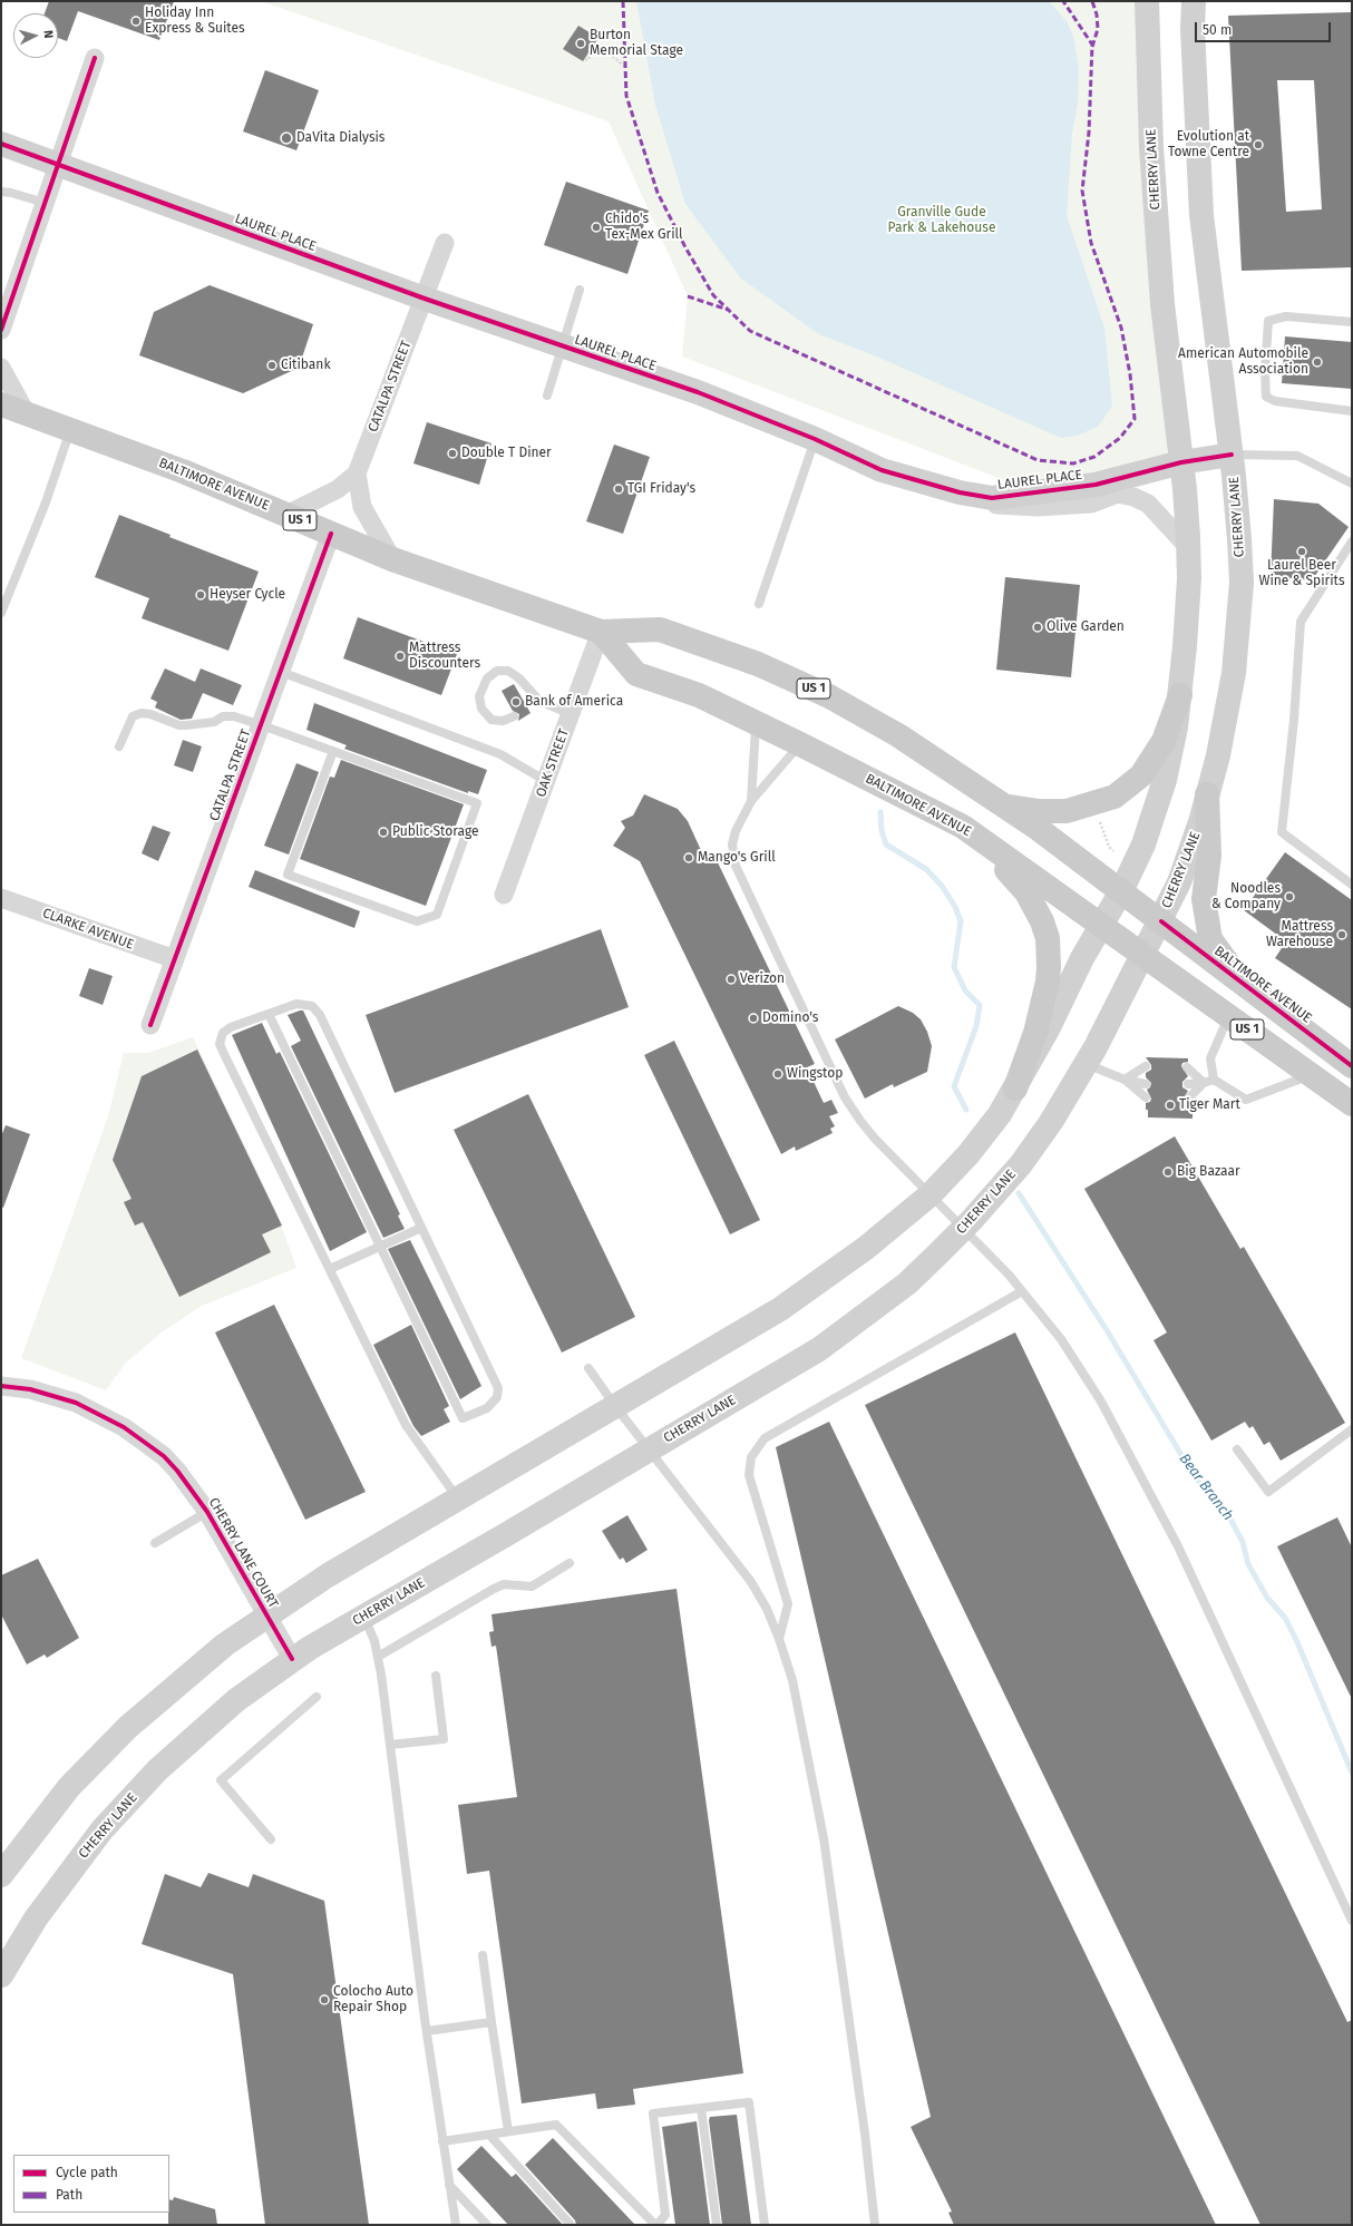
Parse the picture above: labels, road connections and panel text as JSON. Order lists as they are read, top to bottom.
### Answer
{
  "streets": {
    "main road": [
      "CHERRY LANE",
      "LAUREL PLACE",
      "BALTIMORE AVENUE",
      "US 1"
    ],
    "street": [
      "CATALPA STREET",
      "OAK STREET",
      "CLARKE AVENUE",
      "CHERRY LANE COURT"
    ]
  },
  "crossings": [
    ["CHERRY LANE", "LAUREL PLACE"],
    ["CHERRY LANE", "BALTIMORE AVENUE"],
    ["CHERRY LANE", "CHERRY LANE COURT"],
    ["LAUREL PLACE", "CATALPA STREET"],
    ["CATALPA STREET", "BALTIMORE AVENUE"],
    ["CATALPA STREET", "CLARKE AVENUE"],
    ["BALTIMORE AVENUE", "OAK STREET"]
  ],
  "water": ["Bear Branch"],
  "parks": ["Granville Gude Park & Lakehouse"],
  "places": [
    "Holiday Inn Express & Suites",
    "Burton Memorial Stage",
    "DaVita Dialysis",
    "Evolution at Towne Centre",
    "Chido's Tex-Mex Grill",
    "American Automobile Association",
    "Citibank",
    "Double T Diner",
    "TGI Friday's",
    "Laurel Beer Wine & Spirits",
    "Heyser Cycle",
    "Olive Garden",
    "Mattress Discounters",
    "Bank of America",
    "Public Storage",
    "Mango's Grill",
    "Noodles & Company",
    "Mattress Warehouse",
    "Verizon",
    "Domino's",
    "Wingstop",
    "Tiger Mart",
    "Big Bazaar",
    "Colocho Auto Repair Shop"
  ],
  "legend": ["Cycle path", "Path"],
  "scale_bar": "50 m",
  "north": "right"
}
